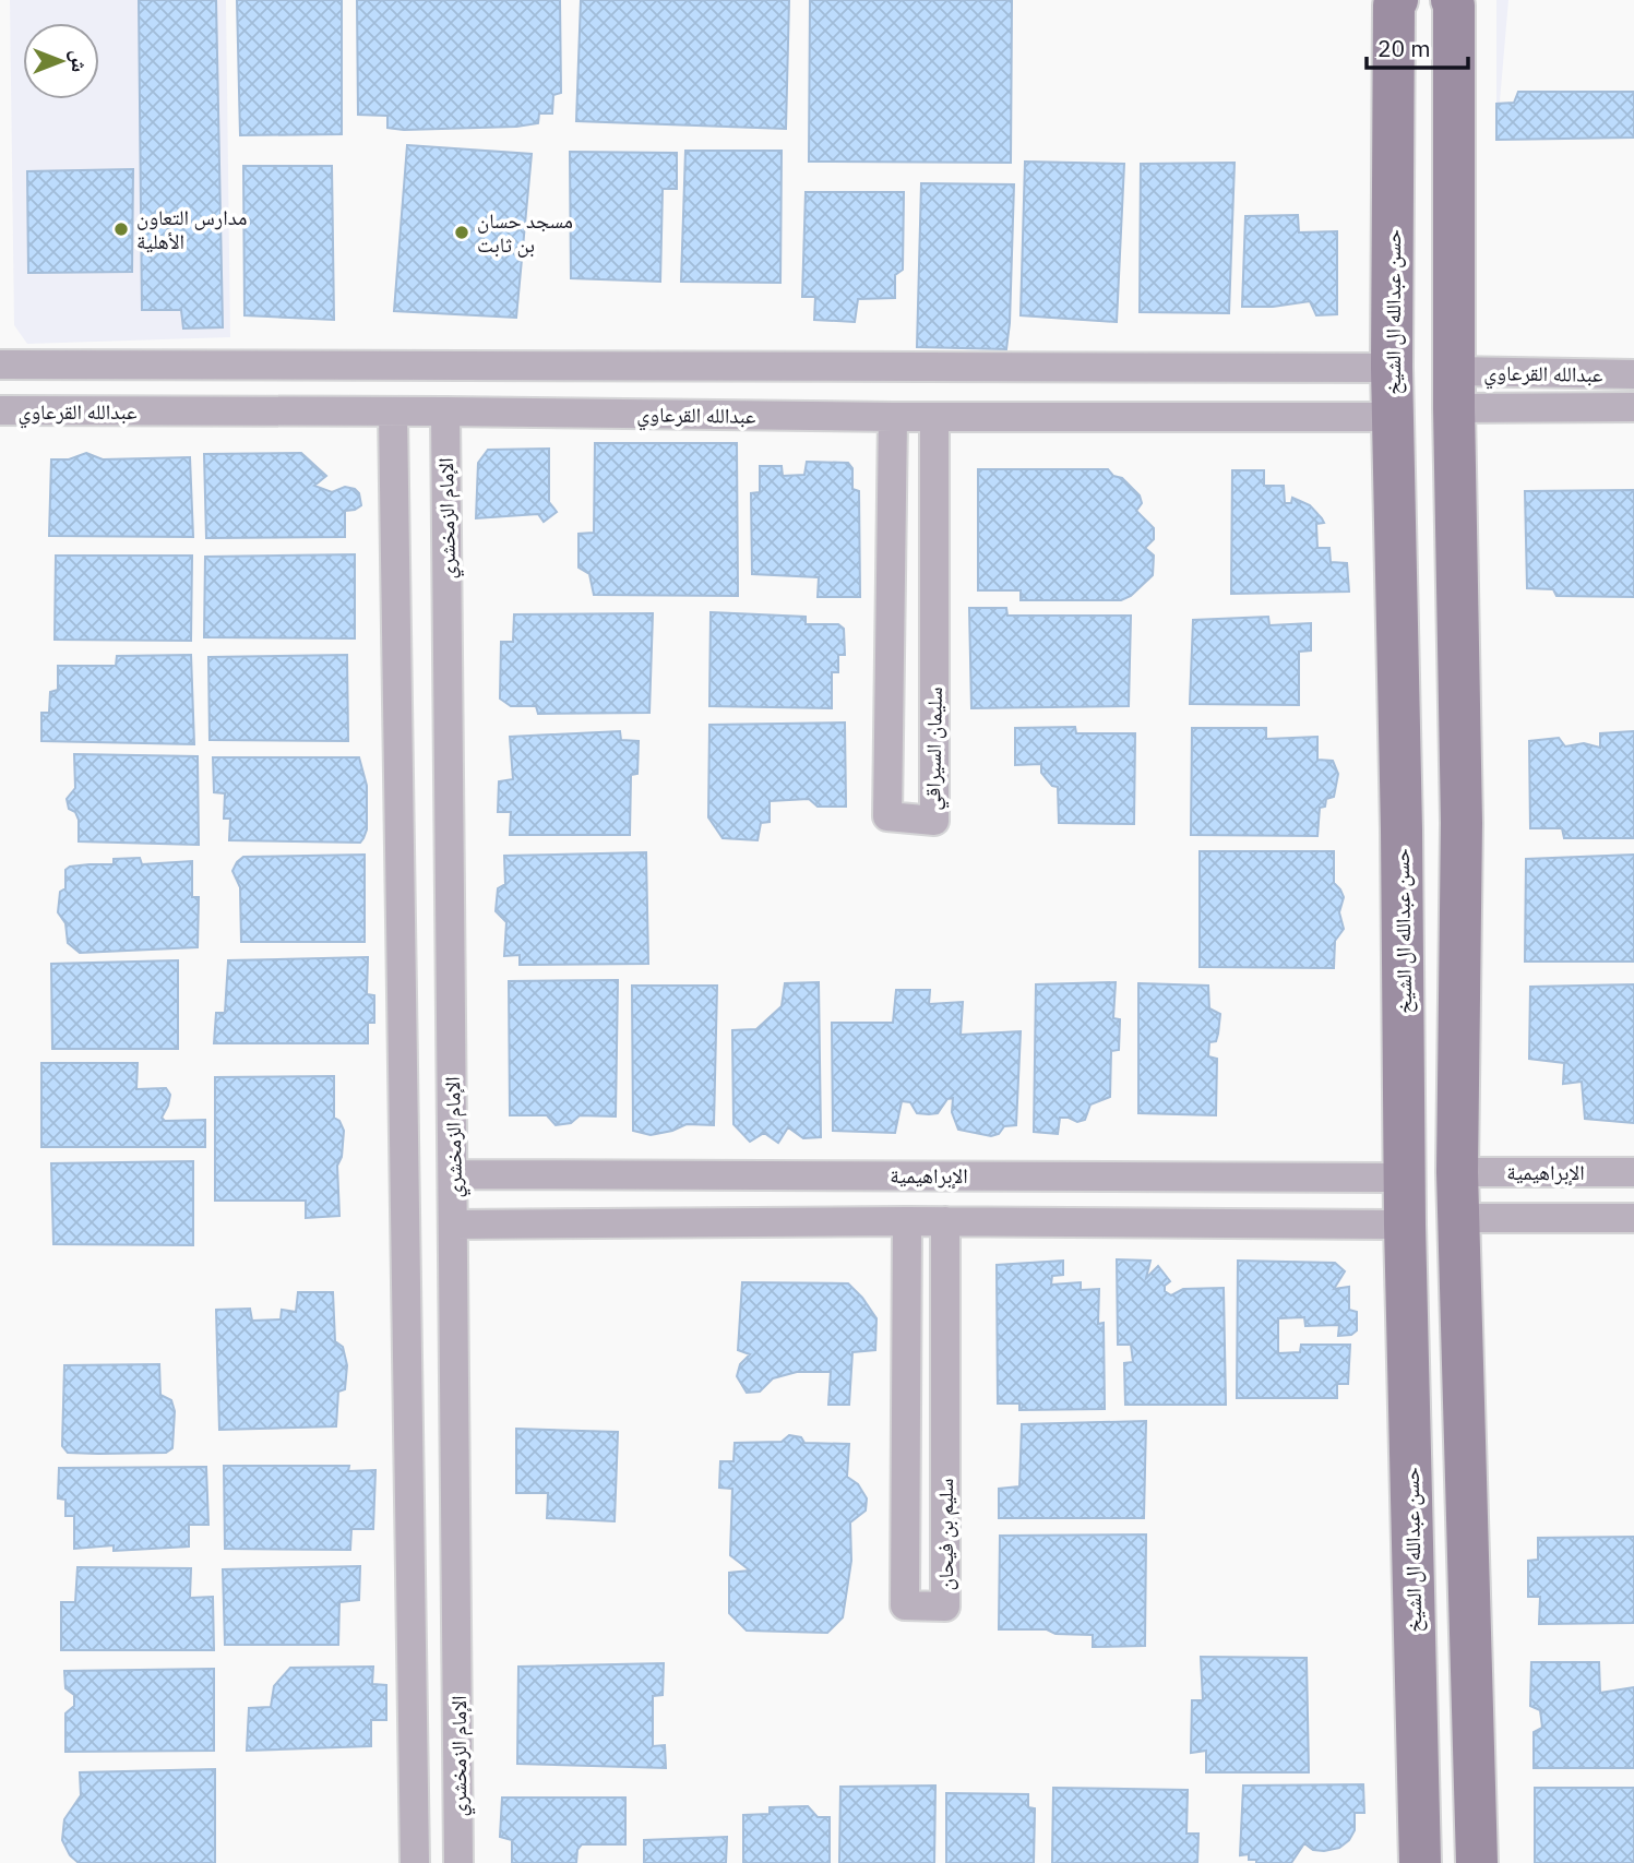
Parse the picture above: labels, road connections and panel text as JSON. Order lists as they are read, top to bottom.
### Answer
{
  "streets": {
    "street": [
      "حسن عبدالله ال الشيخ",
      "عبدالله القرعاوي",
      "الإمام الزمخشري",
      "سليمان السيراقي",
      "الإبراهيمية",
      "سليم بن فيحان"
    ]
  },
  "crossings": [
    ["حسن عبدالله ال الشيخ", "عبدالله القرعاوي"],
    ["حسن عبدالله ال الشيخ", "الإبراهيمية"],
    ["عبدالله القرعاوي", "الإمام الزمخشري"],
    ["عبدالله القرعاوي", "سليمان السيراقي"],
    ["الإمام الزمخشري", "الإبراهيمية"]
  ],
  "places": ["مدارس التعاون الأهلية", "مسجد حسان بن ثابت"],
  "scale_bar": "20 m",
  "north": "right"
}
